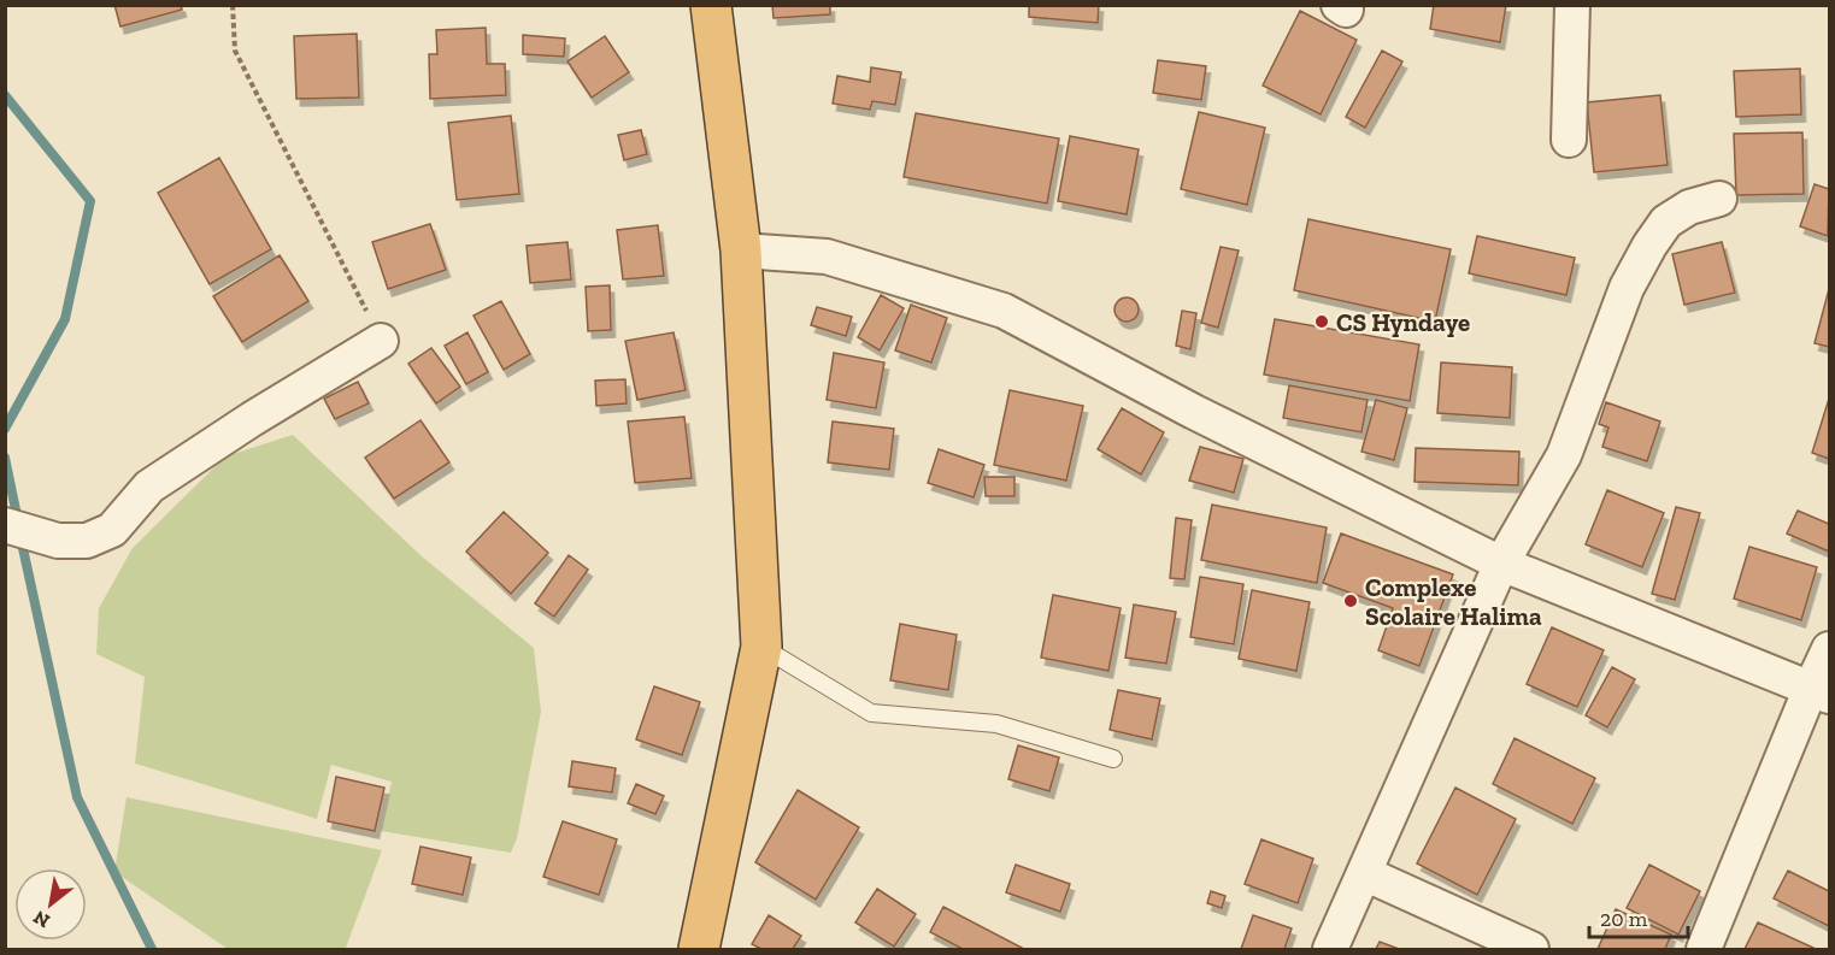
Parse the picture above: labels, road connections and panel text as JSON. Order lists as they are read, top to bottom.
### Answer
{
  "places": ["CS Hyndaye", "Complexe Scolaire Halima"],
  "scale_bar": "20 m",
  "north": "bottom left"
}
